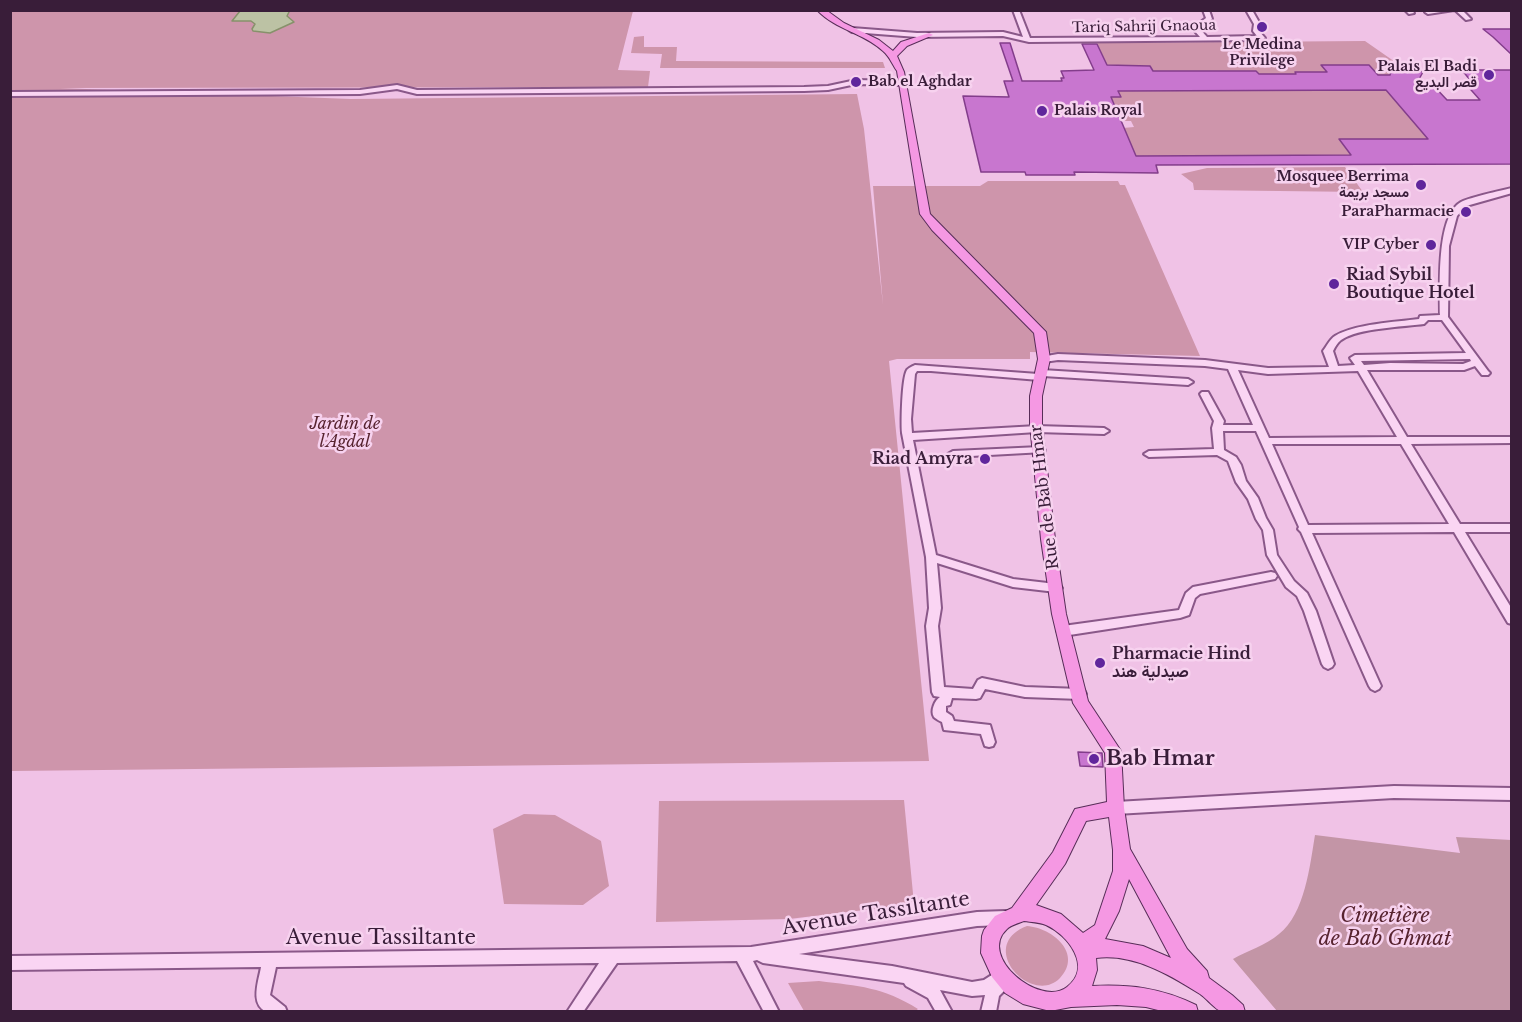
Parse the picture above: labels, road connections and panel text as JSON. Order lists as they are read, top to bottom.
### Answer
{
  "streets": {
    "main road": ["Rue de Bab Hmar"],
    "street": ["Tariq Sahrij Gnaoua", "Avenue Tassiltante"]
  },
  "crossings": [
    ["Rue de Bab Hmar", "Avenue Tassiltante"]
  ],
  "parks": ["Jardin de l'Agdal", "Cimetière de Bab Ghmat"],
  "places": [
    "Le Medina Privilege",
    "Palais El Badi قصر البديع",
    "Bab el Aghdar",
    "Palais Royal",
    "Mosquee Berrima مسجد بريمة",
    "ParaPharmacie",
    "VIP Cyber",
    "Riad Sybil Boutique Hotel",
    "Riad Amyra",
    "Pharmacie Hind صيدلية هند",
    "Bab Hmar"
  ]
}
